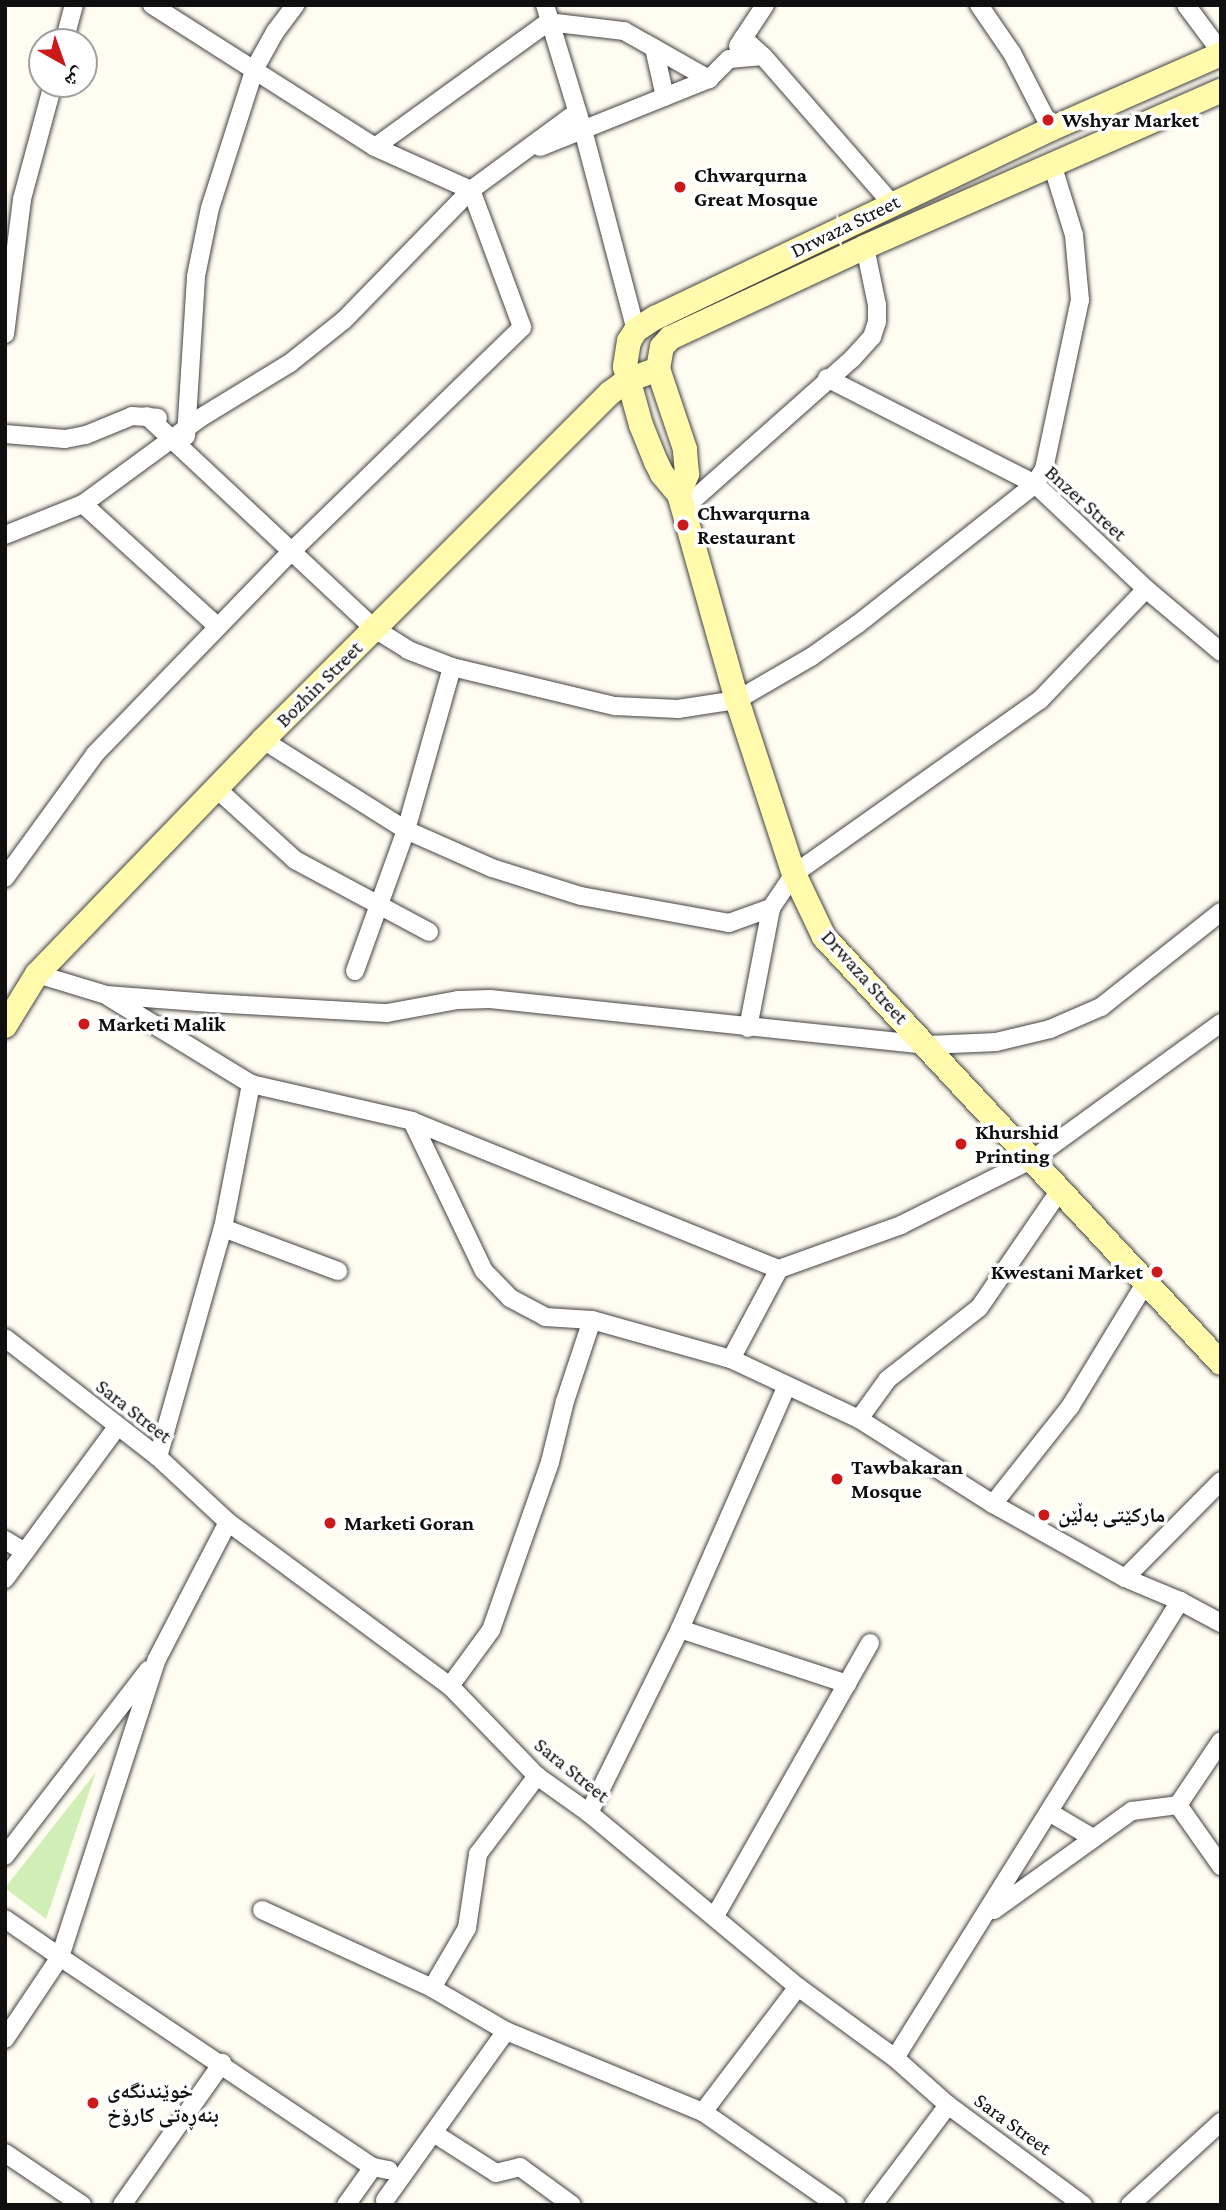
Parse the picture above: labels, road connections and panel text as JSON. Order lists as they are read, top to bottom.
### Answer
{
  "streets": {
    "street": [
      "Drwaza Street",
      "Bnzer Street",
      "Bozhin Street",
      "Sara Street"
    ]
  },
  "crossings": [
    ["Drwaza Street", "Bozhin Street"]
  ],
  "places": [
    "Wshyar Market",
    "Chwarqurna Great Mosque",
    "Chwarqurna Restaurant",
    "Marketi Malik",
    "Khurshid Printing",
    "Kwestani Market",
    "Tawbakaran Mosque",
    "مارکێتی بەڵێن",
    "Marketi Goran",
    "خوێندنگەی بنەڕەتی کارۆخ"
  ],
  "north": "bottom right"
}
